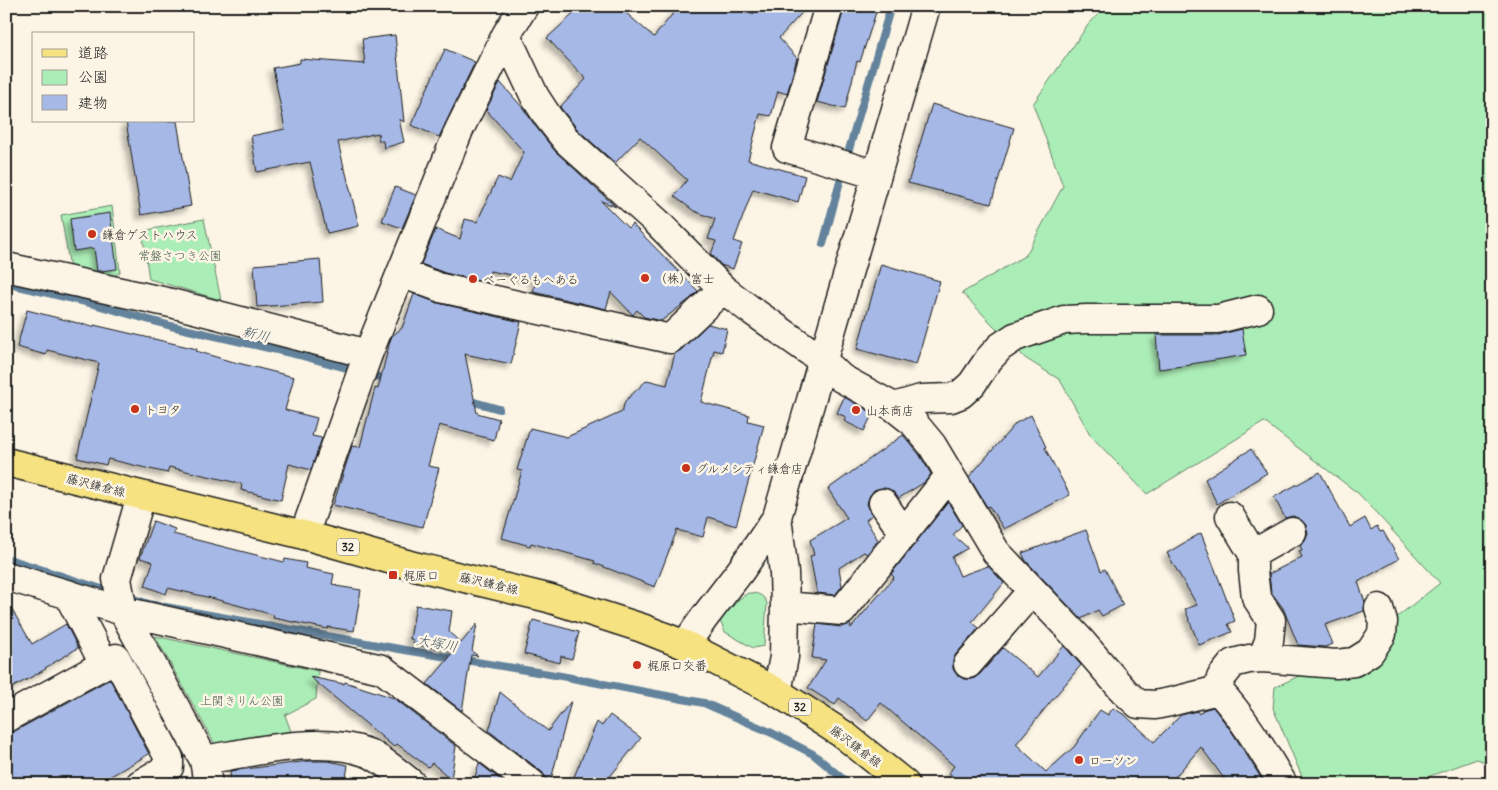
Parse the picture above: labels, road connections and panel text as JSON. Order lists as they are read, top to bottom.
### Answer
{
  "streets": {
    "main road": ["藤沢鎌倉線", "32"]
  },
  "water": ["新川", "大塚川"],
  "parks": ["常盤さつき公園", "上関きりん公園"],
  "places": {
    "other": [
      "鎌倉ゲストハウス",
      "（株）富士",
      "べーぐるもへある",
      "トヨタ",
      "山本商店",
      "グルメシティ鎌倉店",
      "梶原口交番",
      "ローソン"
    ],
    "transit": ["梶原口"]
  },
  "legend": ["道路", "公園", "建物"]
}
